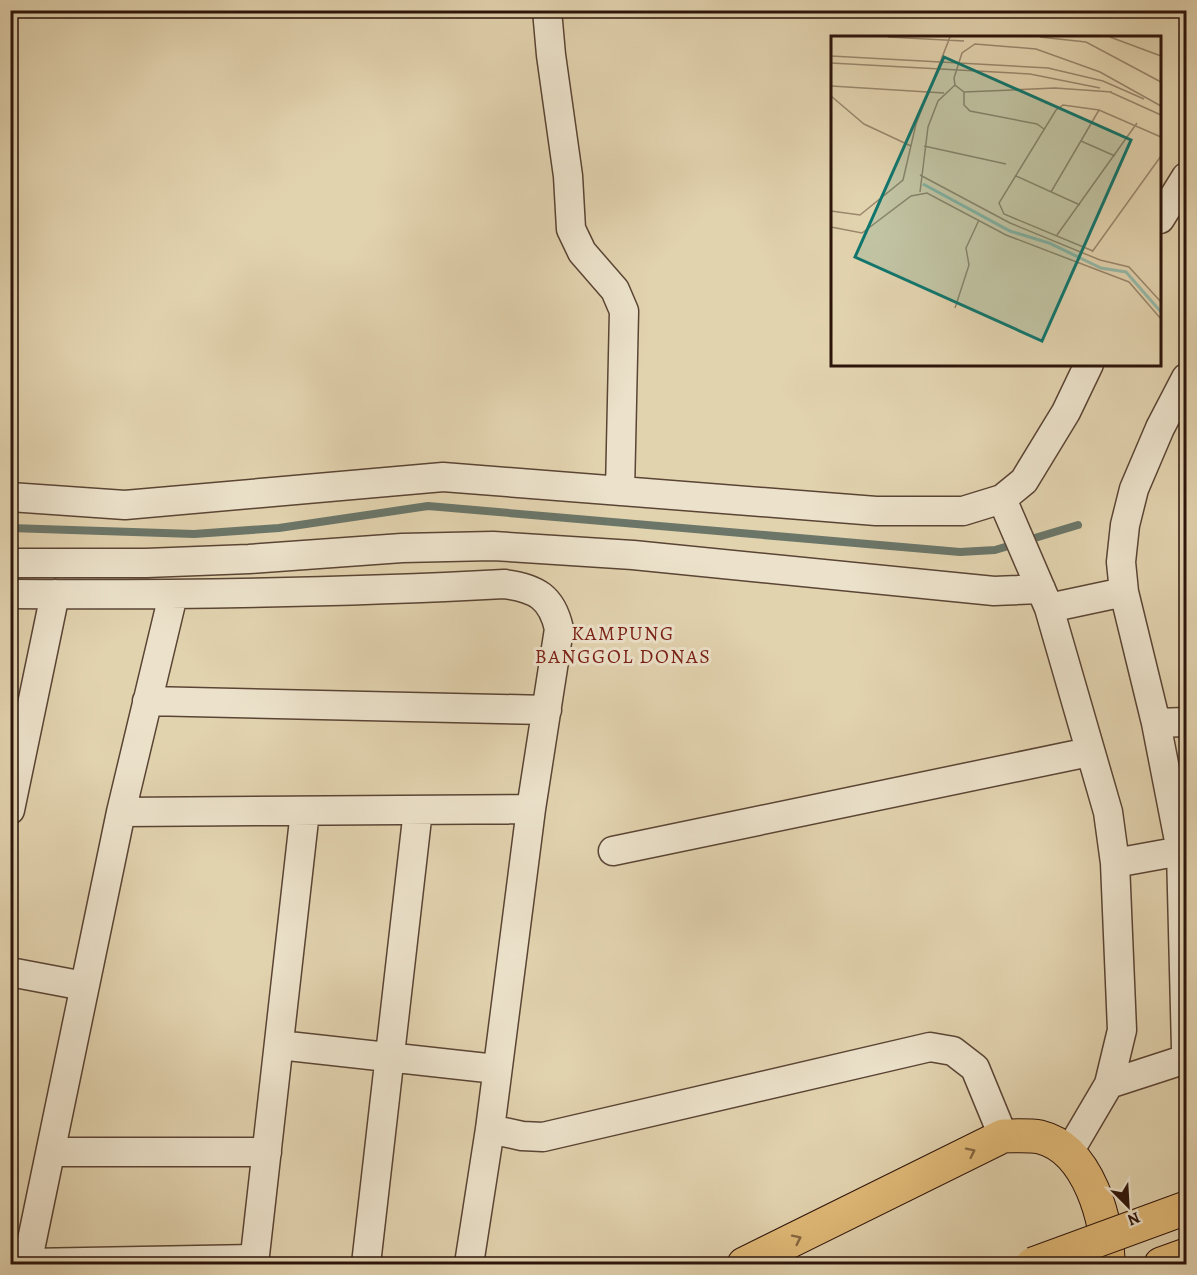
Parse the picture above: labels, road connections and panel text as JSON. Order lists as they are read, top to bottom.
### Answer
{
  "districts": ["KAMPUNG BANGGOL DONAS"],
  "north": "bottom right"
}
